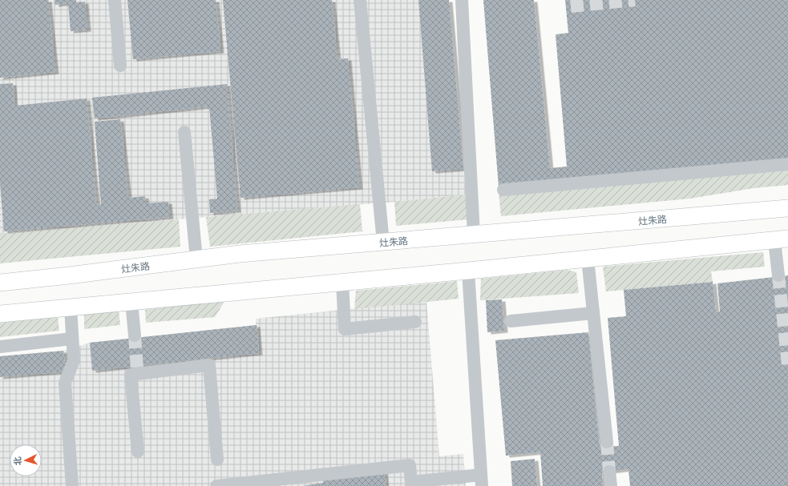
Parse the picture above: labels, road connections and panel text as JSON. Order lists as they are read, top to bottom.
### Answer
{
  "streets": {
    "main road": ["灶朱路"]
  },
  "north": "left"
}
